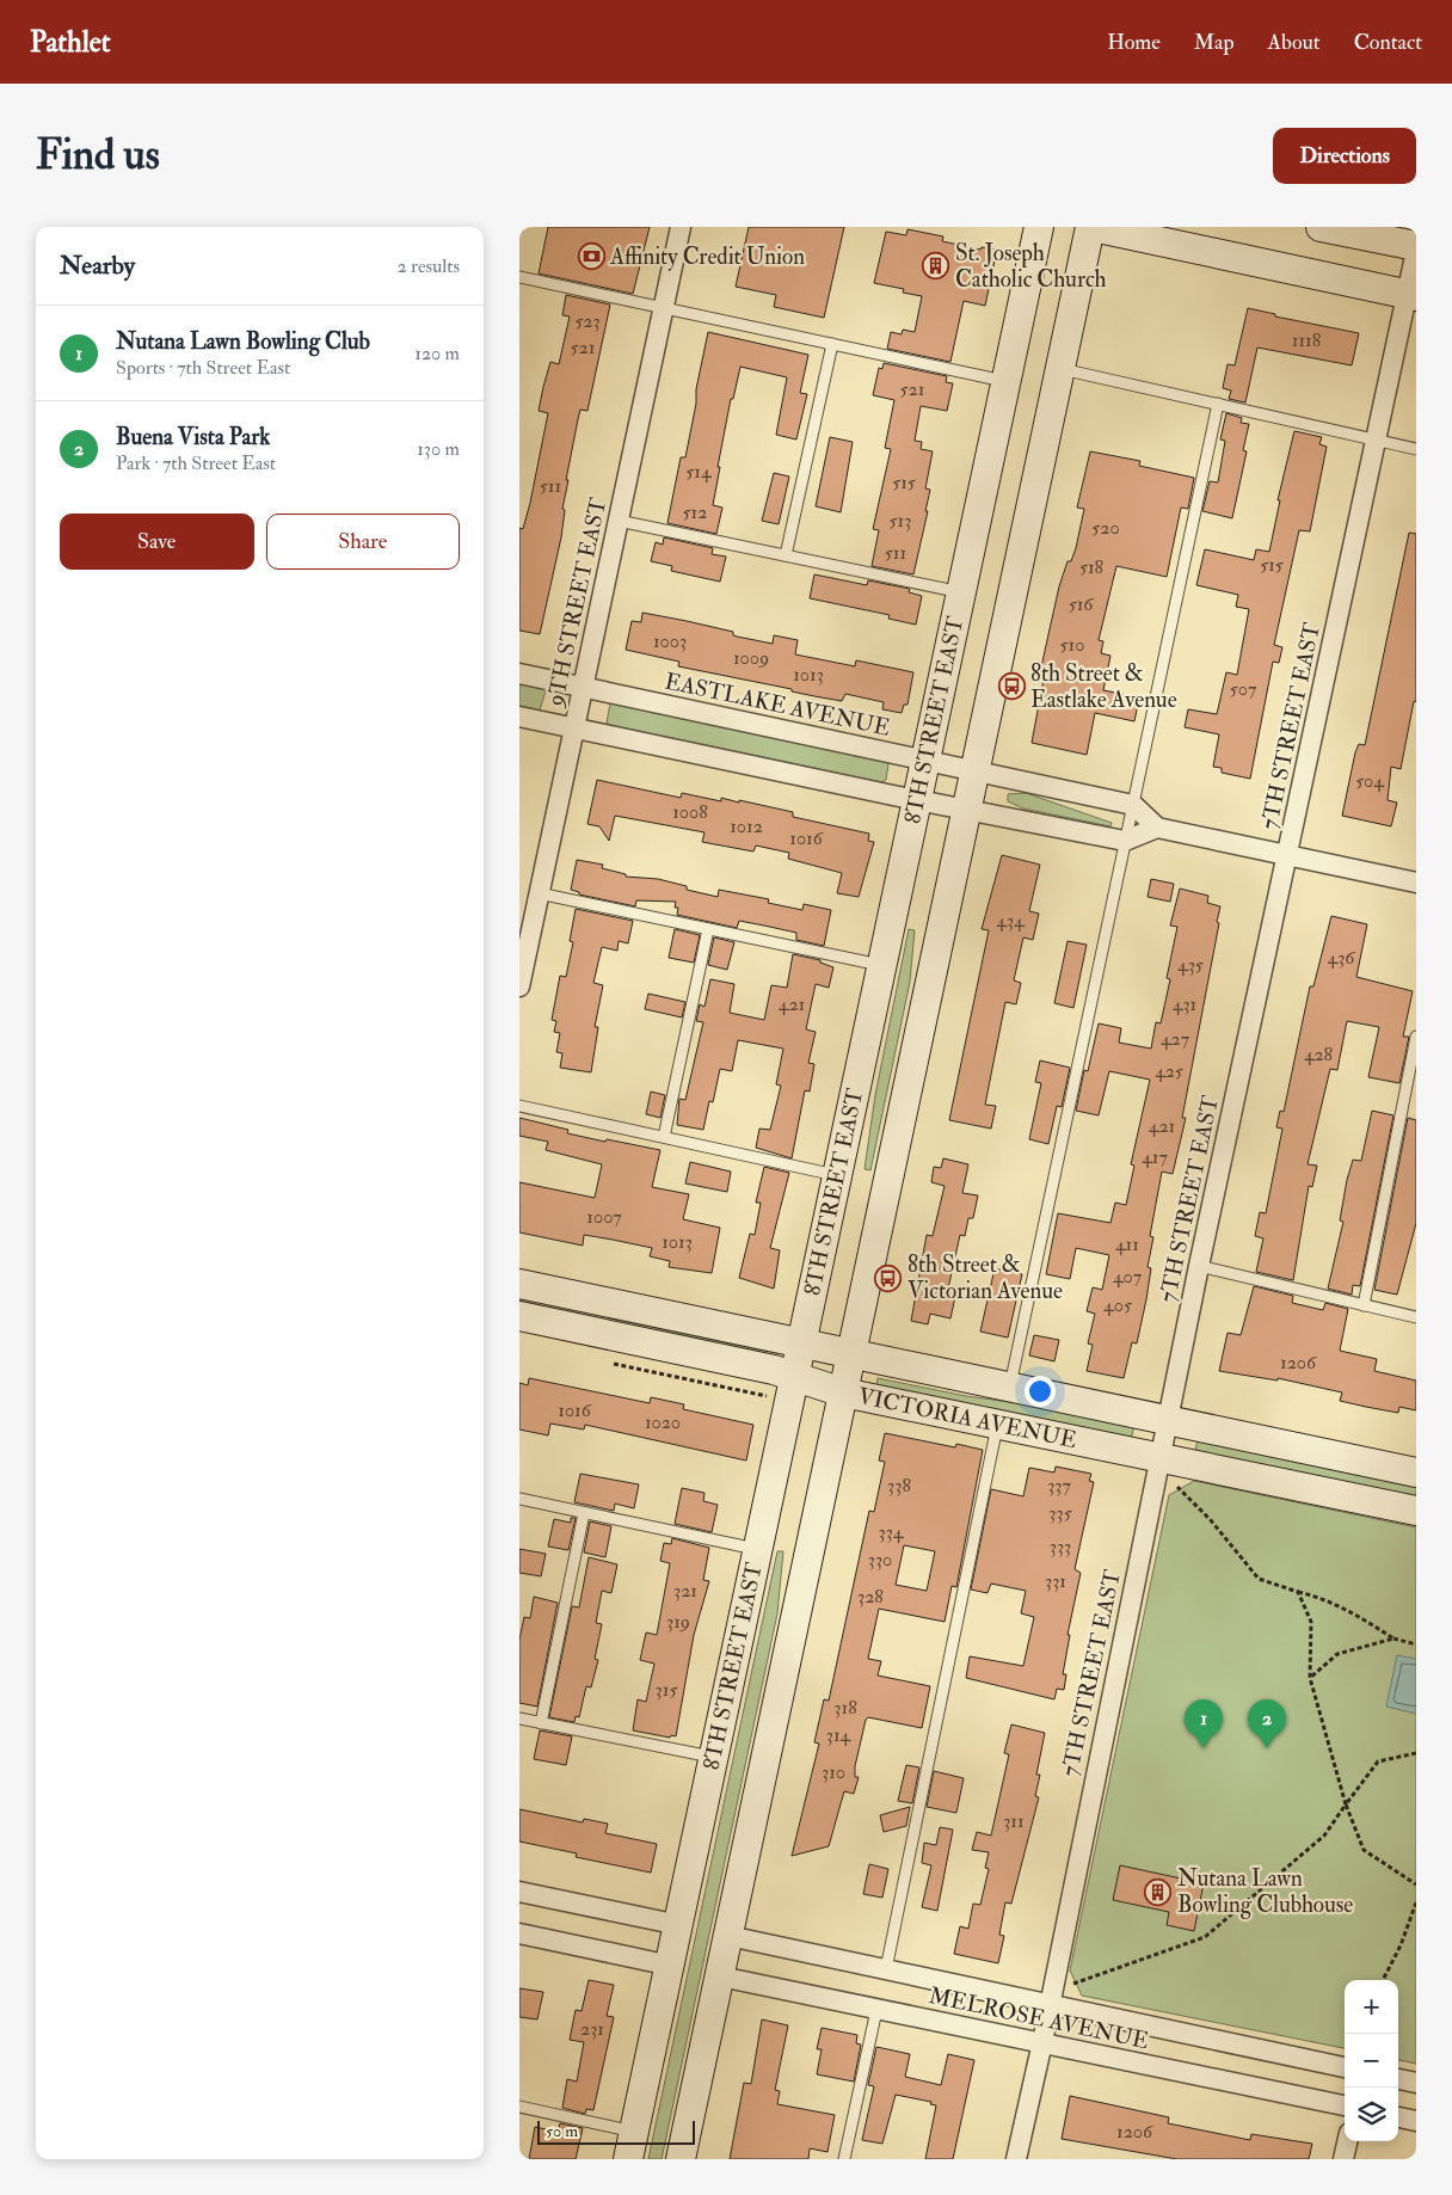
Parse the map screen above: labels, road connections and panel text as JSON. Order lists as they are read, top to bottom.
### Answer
{
  "streets": {
    "main road": ["8TH STREET EAST", "VICTORIA AVENUE"],
    "street": [
      "9TH STREET EAST",
      "EASTLAKE AVENUE",
      "7TH STREET EAST",
      "MELROSE AVENUE"
    ]
  },
  "crossings": [
    ["9TH STREET EAST", "EASTLAKE AVENUE"],
    ["EASTLAKE AVENUE", "8TH STREET EAST"],
    ["8TH STREET EAST", "VICTORIA AVENUE"],
    ["7TH STREET EAST", "VICTORIA AVENUE"],
    ["7TH STREET EAST", "MELROSE AVENUE"]
  ],
  "places": {
    "bank": ["Affinity Credit Union"],
    "building": ["St. Joseph Catholic Church", "Nutana Lawn Bowling Clubhouse"],
    "bus stop": ["8th Street & Eastlake Avenue", "8th Street & Victorian Avenue"]
  },
  "house_numbers": [
    "523",
    "1118",
    "521",
    "521",
    "514",
    "515",
    "511",
    "512",
    "513",
    "520",
    "511",
    "515",
    "518",
    "516",
    "1003",
    "510",
    "1009",
    "1013",
    "507",
    "504",
    "1008",
    "1012",
    "1016",
    "434",
    "436",
    "435",
    "421",
    "431",
    "427",
    "428",
    "425",
    "421",
    "417",
    "1007",
    "1013",
    "411",
    "407",
    "405",
    "1206",
    "1016",
    "1020",
    "338",
    "337",
    "335",
    "334",
    "333",
    "330",
    "331",
    "321",
    "328",
    "319",
    "315",
    "318",
    "314",
    "310",
    "311",
    "231",
    "1206"
  ],
  "scale_bar": "50 m",
  "page": {
    "header": "Pathlet",
    "nav": [
      "Home",
      "Map",
      "About",
      "Contact"
    ],
    "buttons": [
      "Directions",
      ["Save", "Share"]
    ],
    "title": "Find us",
    "heading": ["Nearby", "2 results"],
    "list": [
      {
        "mark": "1",
        "name": "Nutana Lawn Bowling Club",
        "note": "Sports · 7th Street East",
        "value": "120 m"
      },
      {
        "mark": "2",
        "name": "Buena Vista Park",
        "note": "Park · 7th Street East",
        "value": "130 m"
      }
    ],
    "pins": ["1", "2"],
    "map_buttons": ["+", "−"],
    "scale": "50 m"
  }
}
